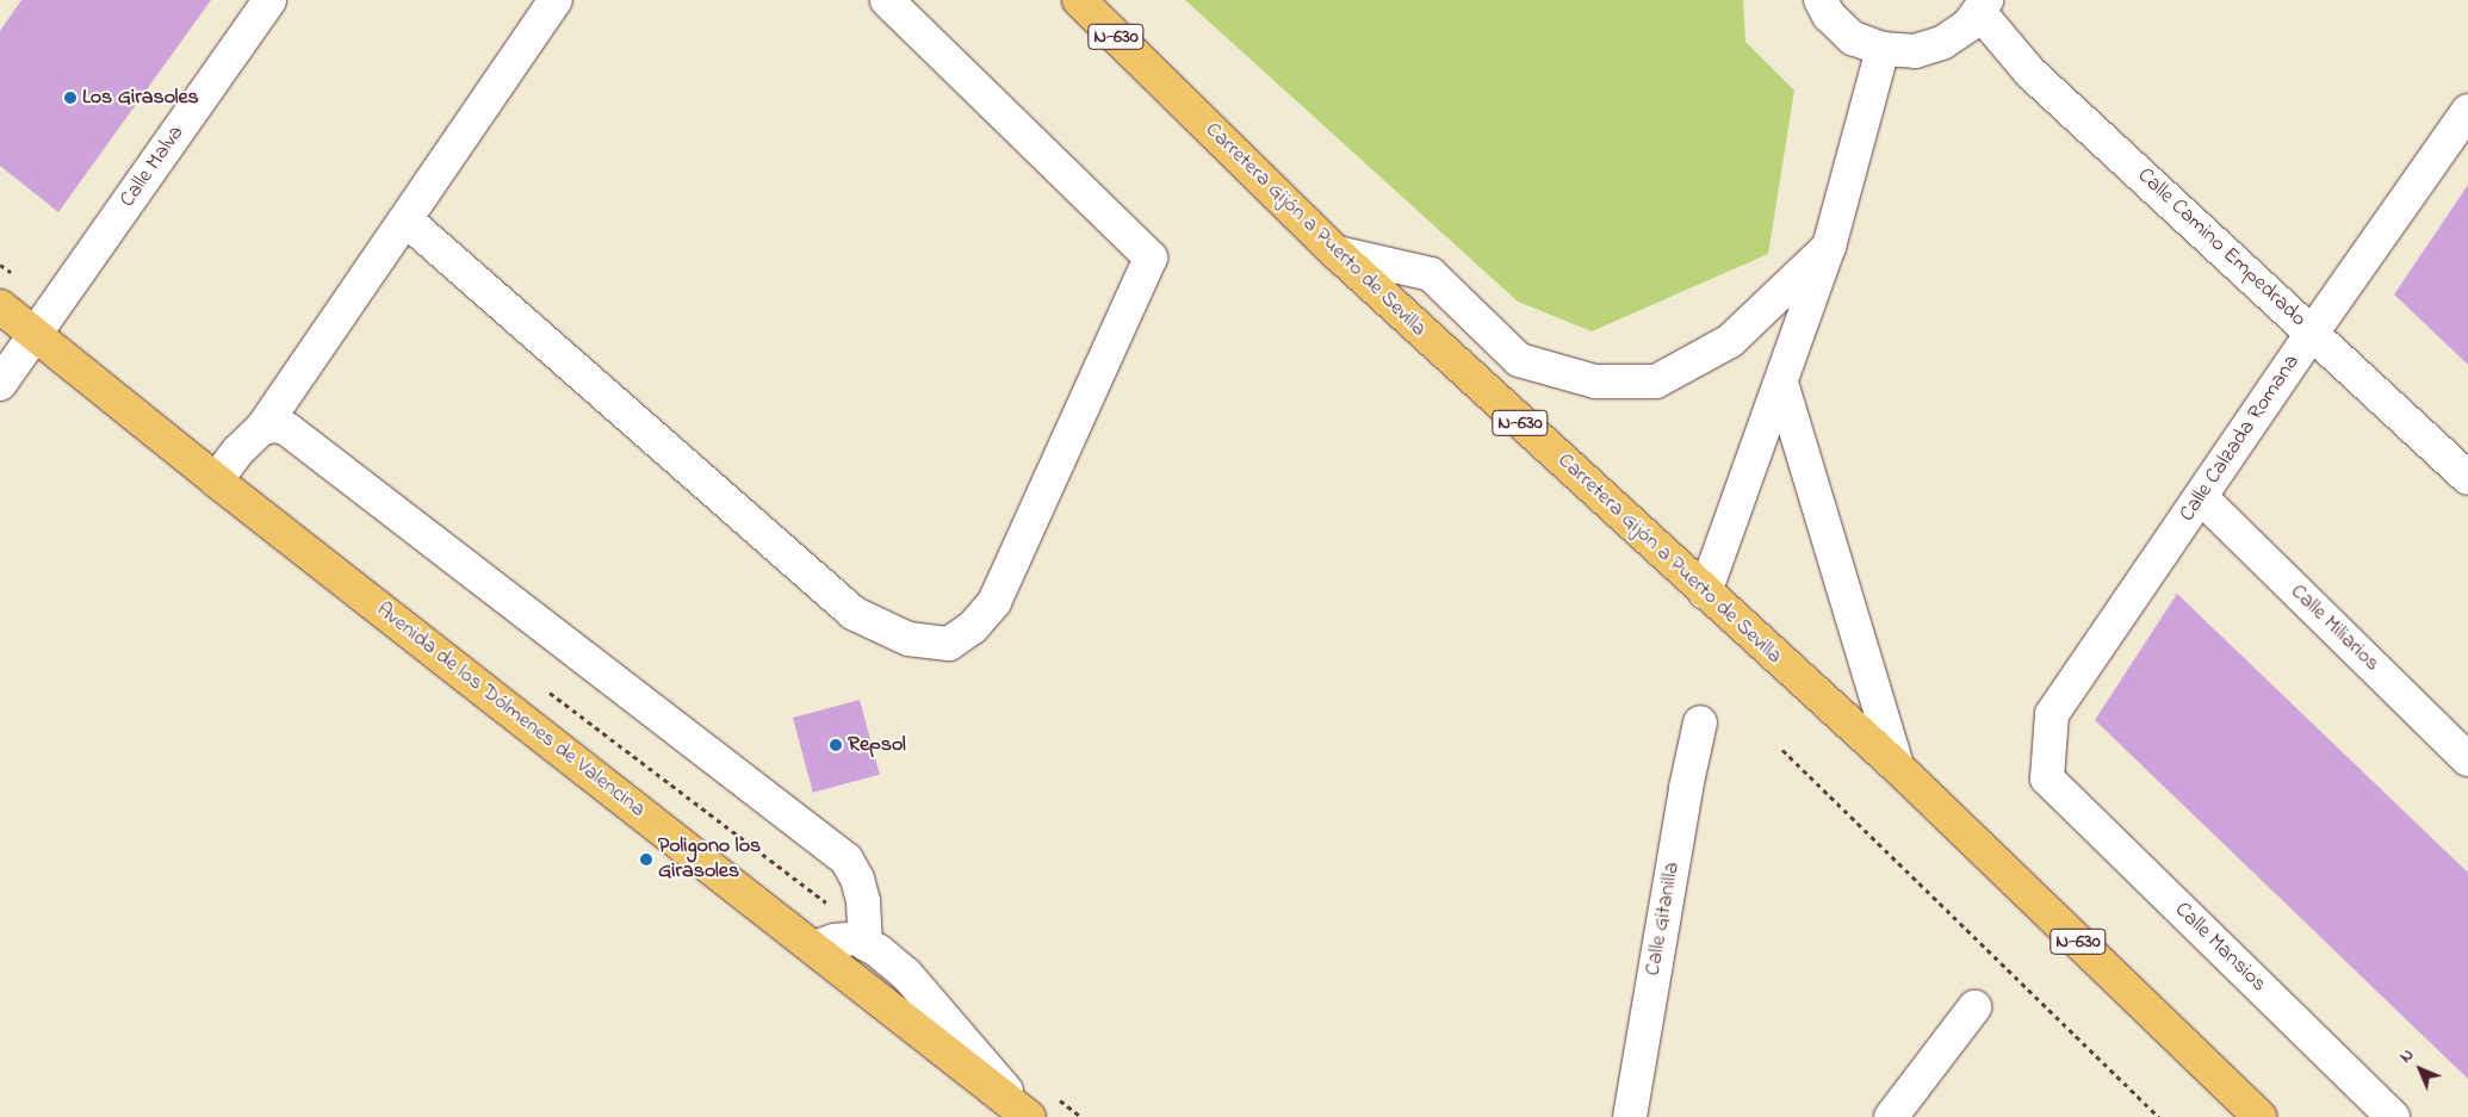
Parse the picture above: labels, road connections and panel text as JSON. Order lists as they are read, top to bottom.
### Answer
{
  "streets": {
    "main road": ["N-630", "Carretera Gijón a Puerto de Sevilla", "Avenida de los Dólmenes de Valencina"],
    "street": [
      "Calle Malva",
      "Calle Camino Empedrado",
      "Calle Calzada Romana",
      "Calle Miliarios",
      "Calle Gitanilla",
      "Calle Mansios"
    ]
  },
  "crossings": [
    ["Calle Malva", "Avenida de los Dólmenes de Valencina"],
    ["Calle Camino Empedrado", "Calle Calzada Romana"],
    ["Calle Calzada Romana", "Calle Miliarios"],
    ["Calle Calzada Romana", "Calle Mansios"]
  ],
  "places": ["Los Girasoles", "Repsol", "Poligono los Girasoles"],
  "north": "top left"
}
